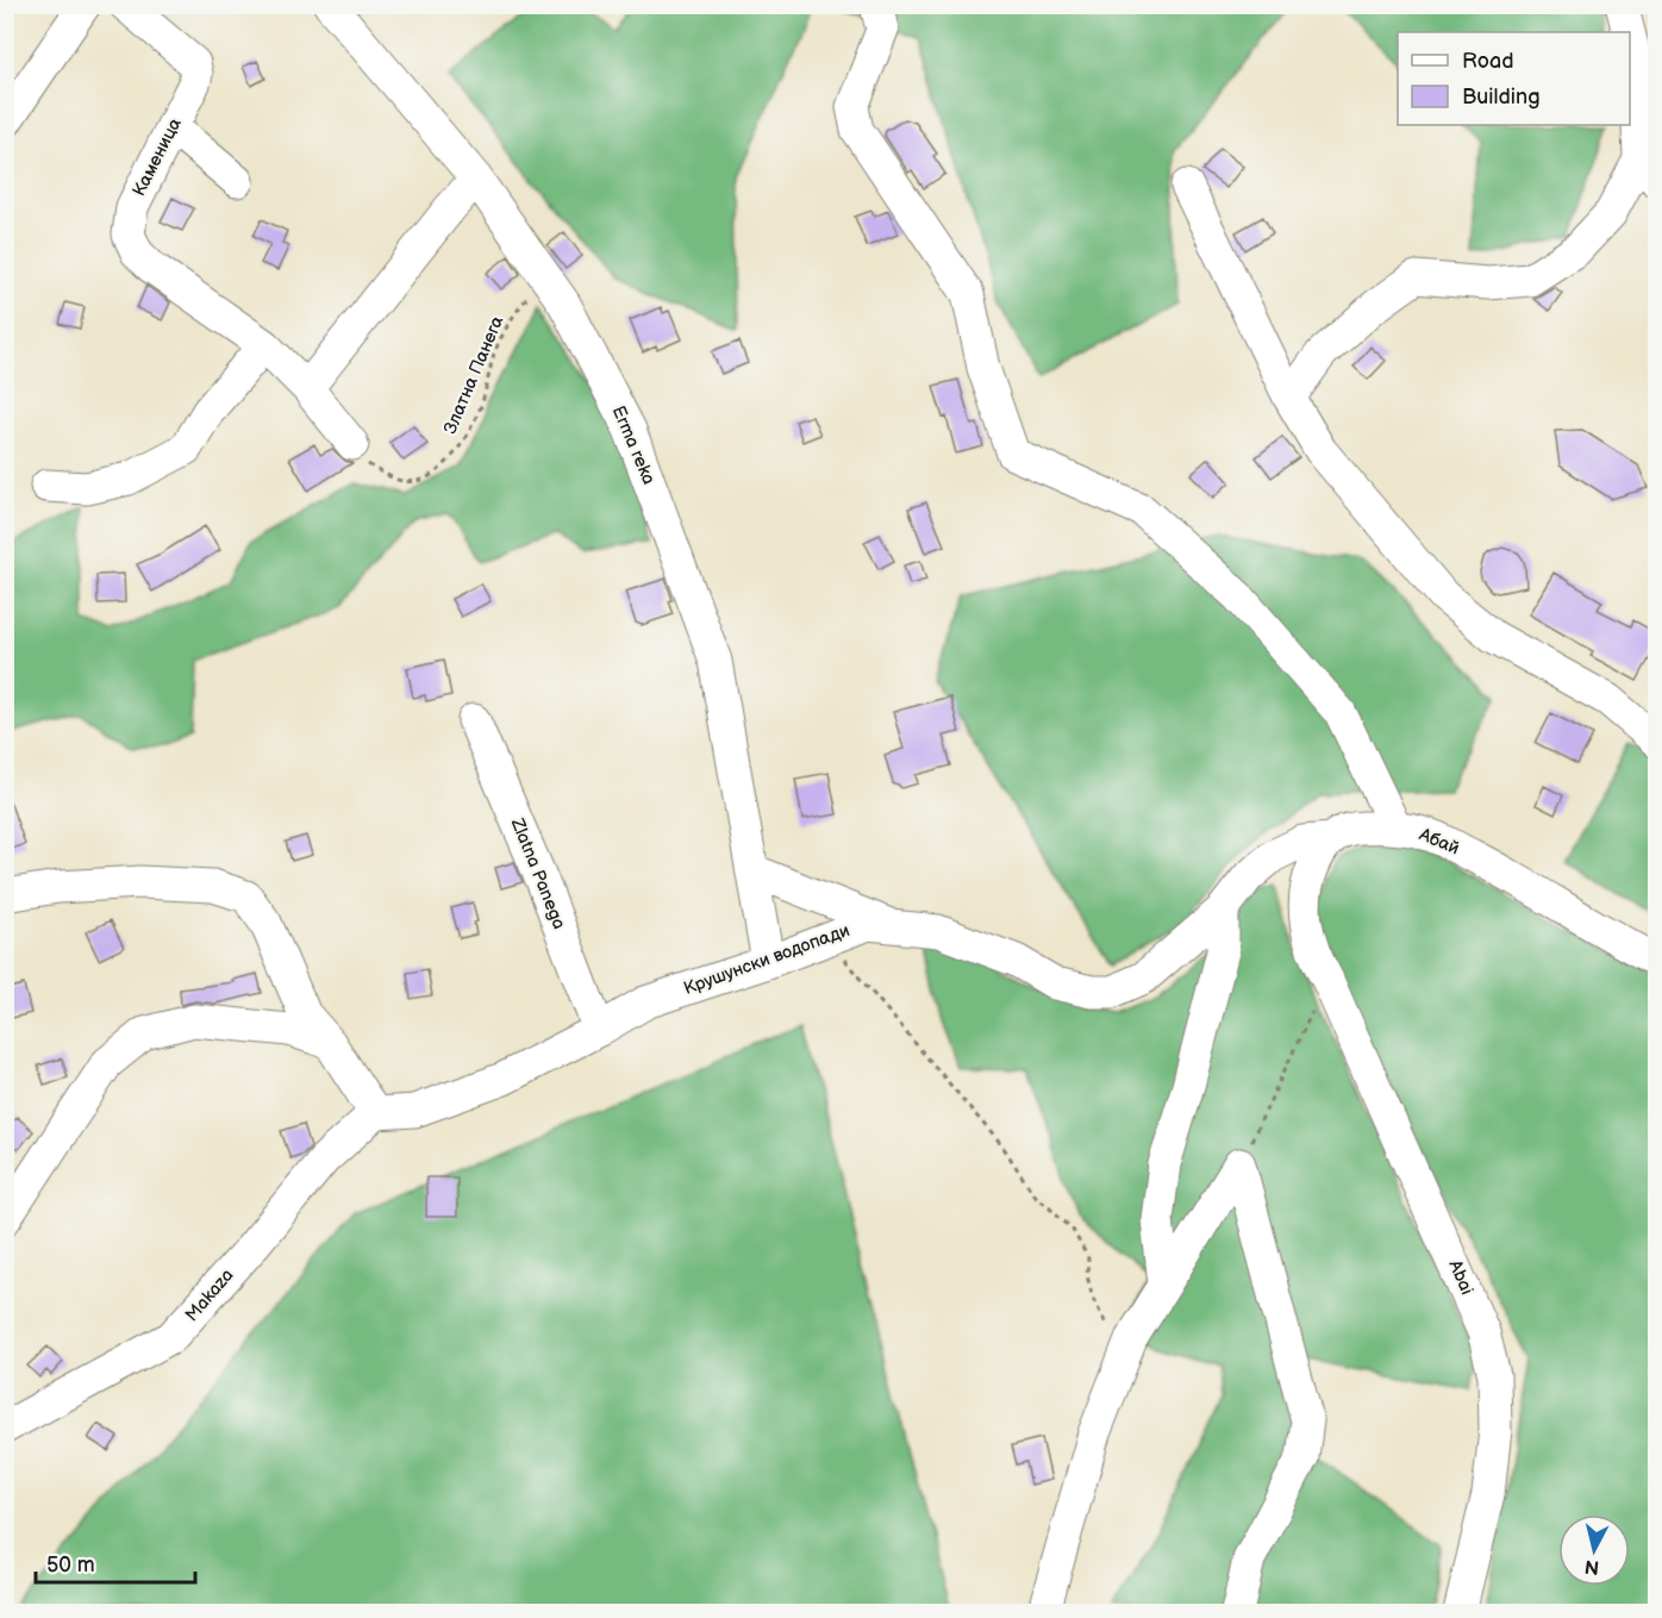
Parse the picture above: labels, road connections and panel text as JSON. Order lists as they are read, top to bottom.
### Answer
{
  "streets": {
    "street": [
      "Каменица",
      "Erma reka",
      "Абай",
      "Zlatna Panega",
      "Крушунски водопади",
      "Abai",
      "Makaza"
    ],
    "path": ["Златна Панега"]
  },
  "crossings": [
    ["Каменица", "Златна Панега"],
    ["Златна Панега", "Erma reka"],
    ["Erma reka", "Крушунски водопади"],
    ["Абай", "Крушунски водопади"],
    ["Zlatna Panega", "Крушунски водопади"],
    ["Крушунски водопади", "Makaza"]
  ],
  "legend": ["Road", "Building"],
  "scale_bar": "50 m",
  "north": "bottom"
}
